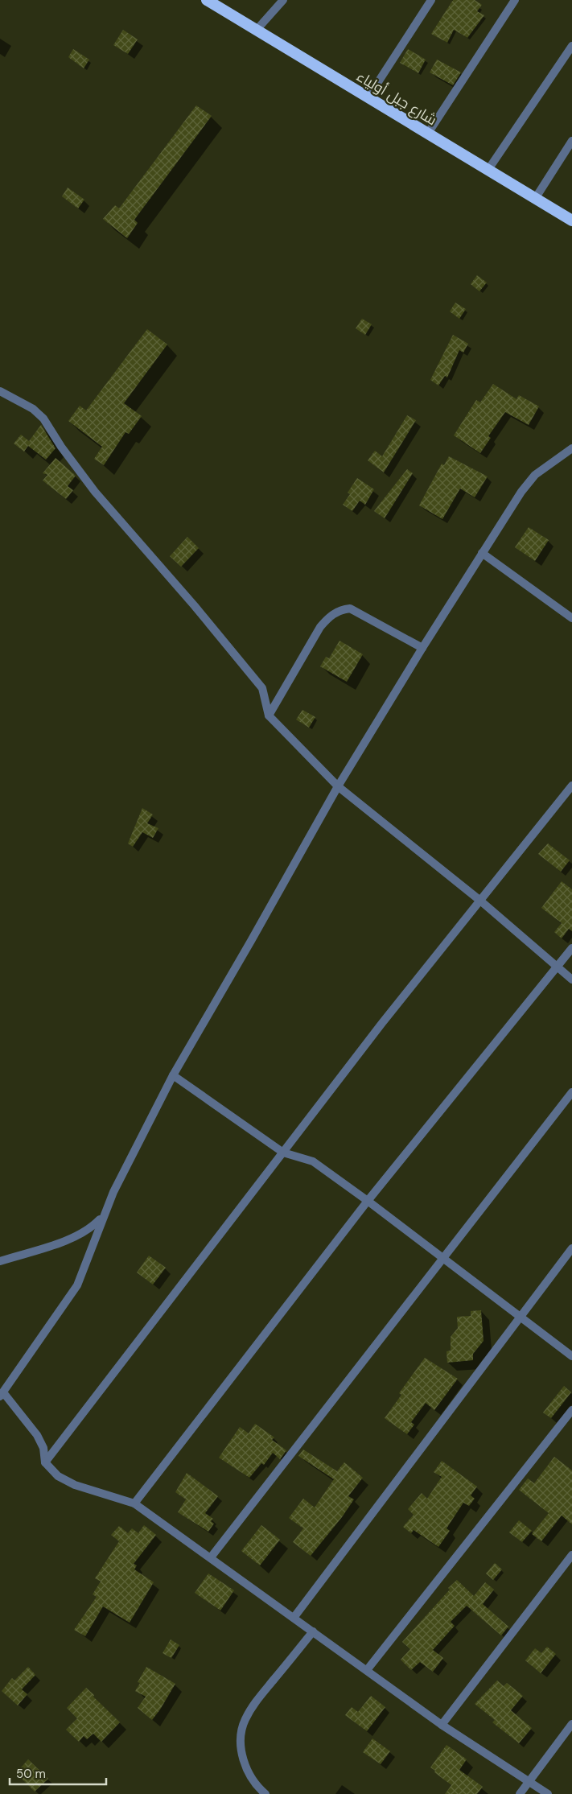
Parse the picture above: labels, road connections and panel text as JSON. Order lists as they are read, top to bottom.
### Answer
{
  "streets": {
    "highway": ["شارع جبل أولياء"]
  },
  "scale_bar": "50 m"
}
